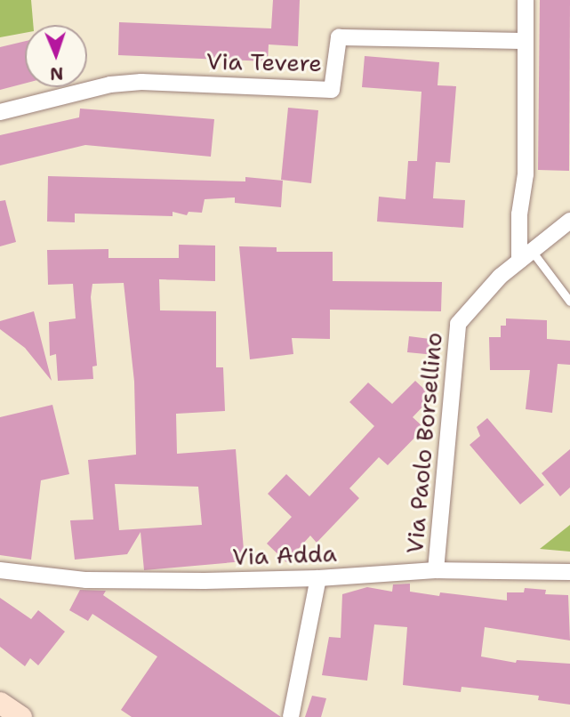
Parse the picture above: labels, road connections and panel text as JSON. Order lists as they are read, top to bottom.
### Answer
{
  "streets": {
    "street": ["Via Tevere", "Via Paolo Borsellino", "Via Adda"]
  },
  "crossings": [
    ["Via Paolo Borsellino", "Via Adda"]
  ],
  "north": "bottom"
}
